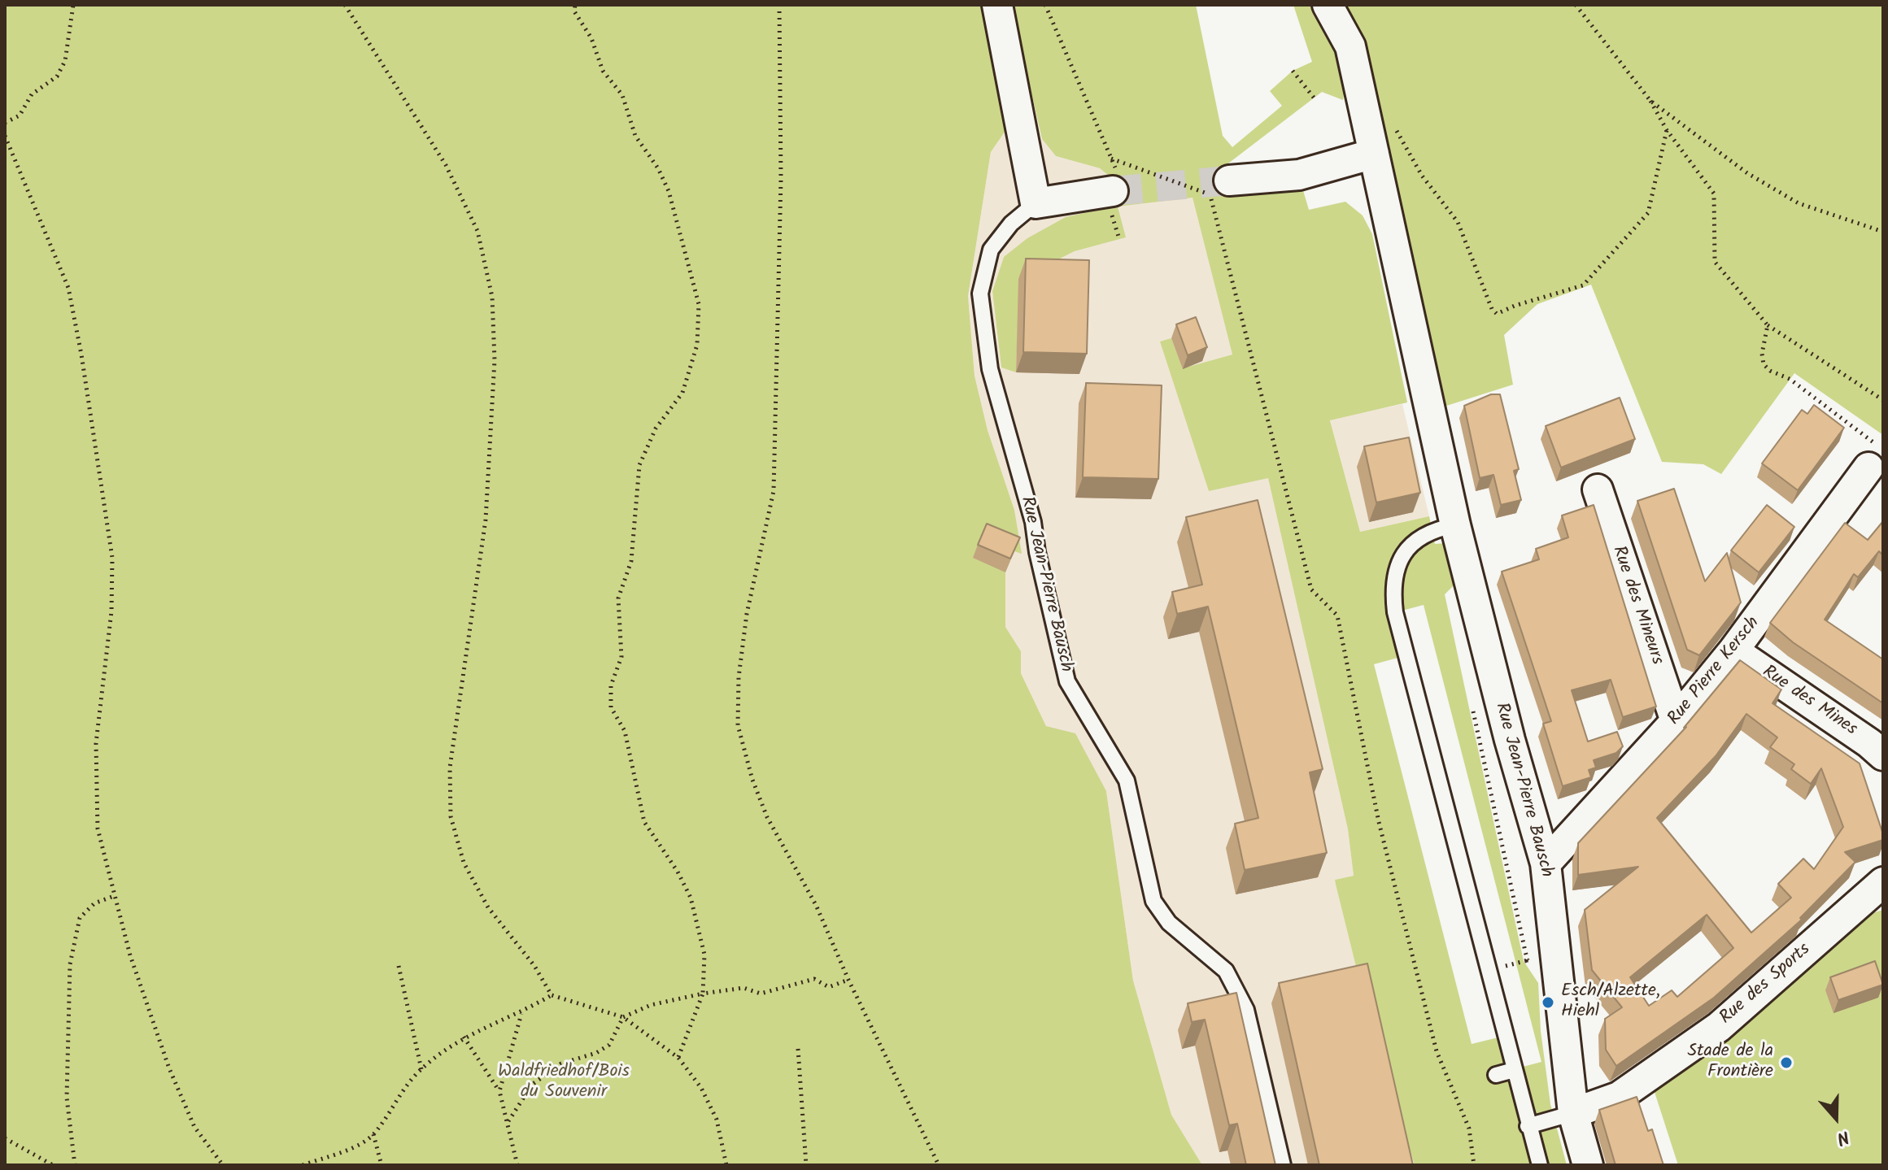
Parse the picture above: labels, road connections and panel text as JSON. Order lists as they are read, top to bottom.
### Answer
{
  "streets": {
    "street": [
      "Rue Jean-Pierre Bausch",
      "Rue des Mineurs",
      "Rue Pierre Kersch",
      "Rue des Mines",
      "Rue des Sports"
    ]
  },
  "crossings": [
    ["Rue Jean-Pierre Bausch", "Rue Pierre Kersch"],
    ["Rue Jean-Pierre Bausch", "Rue des Sports"],
    ["Rue des Mineurs", "Rue Pierre Kersch"],
    ["Rue Pierre Kersch", "Rue des Mines"]
  ],
  "parks": ["Waldfriedhof/Bois du Souvenir"],
  "places": ["Esch/Alzette, Hiehl", "Stade de la Frontière"],
  "north": "bottom"
}
